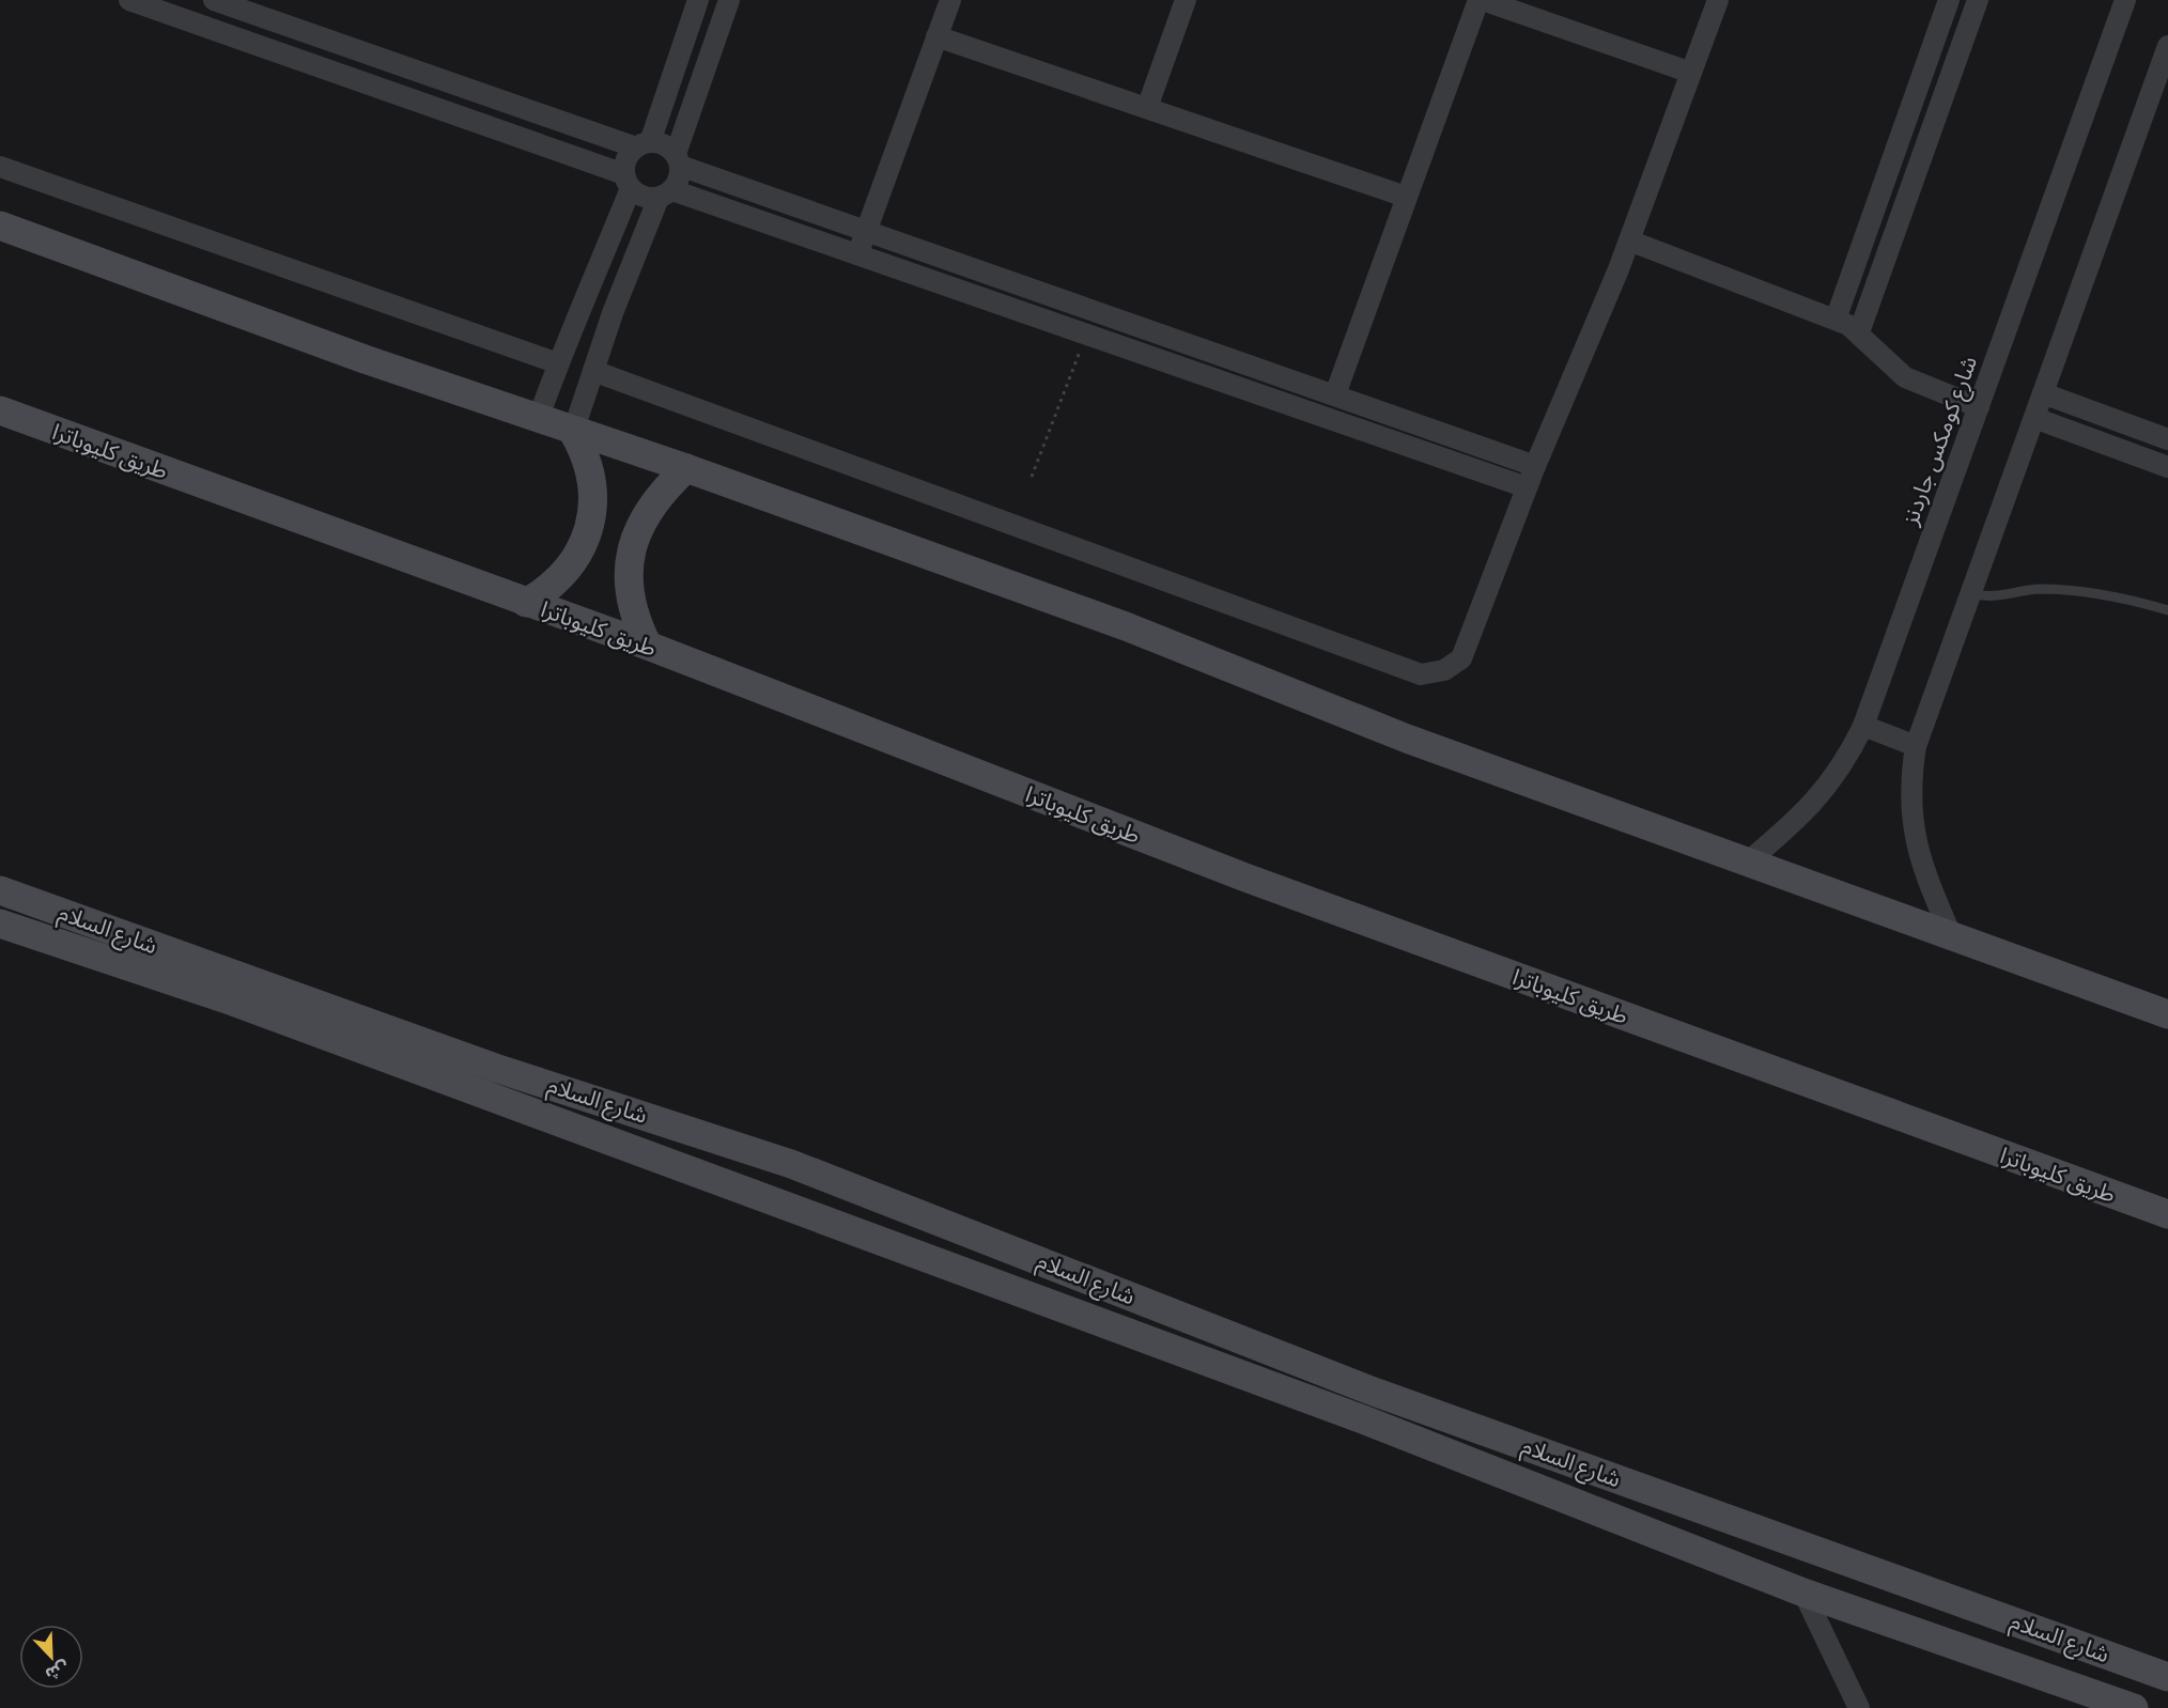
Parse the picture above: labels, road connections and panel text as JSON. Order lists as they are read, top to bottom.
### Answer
{
  "streets": {
    "main road": ["طريق كليوباترا", "شارع السلام"],
    "street": ["شارع كومكس جاردنز"]
  },
  "north": "bottom right"
}
